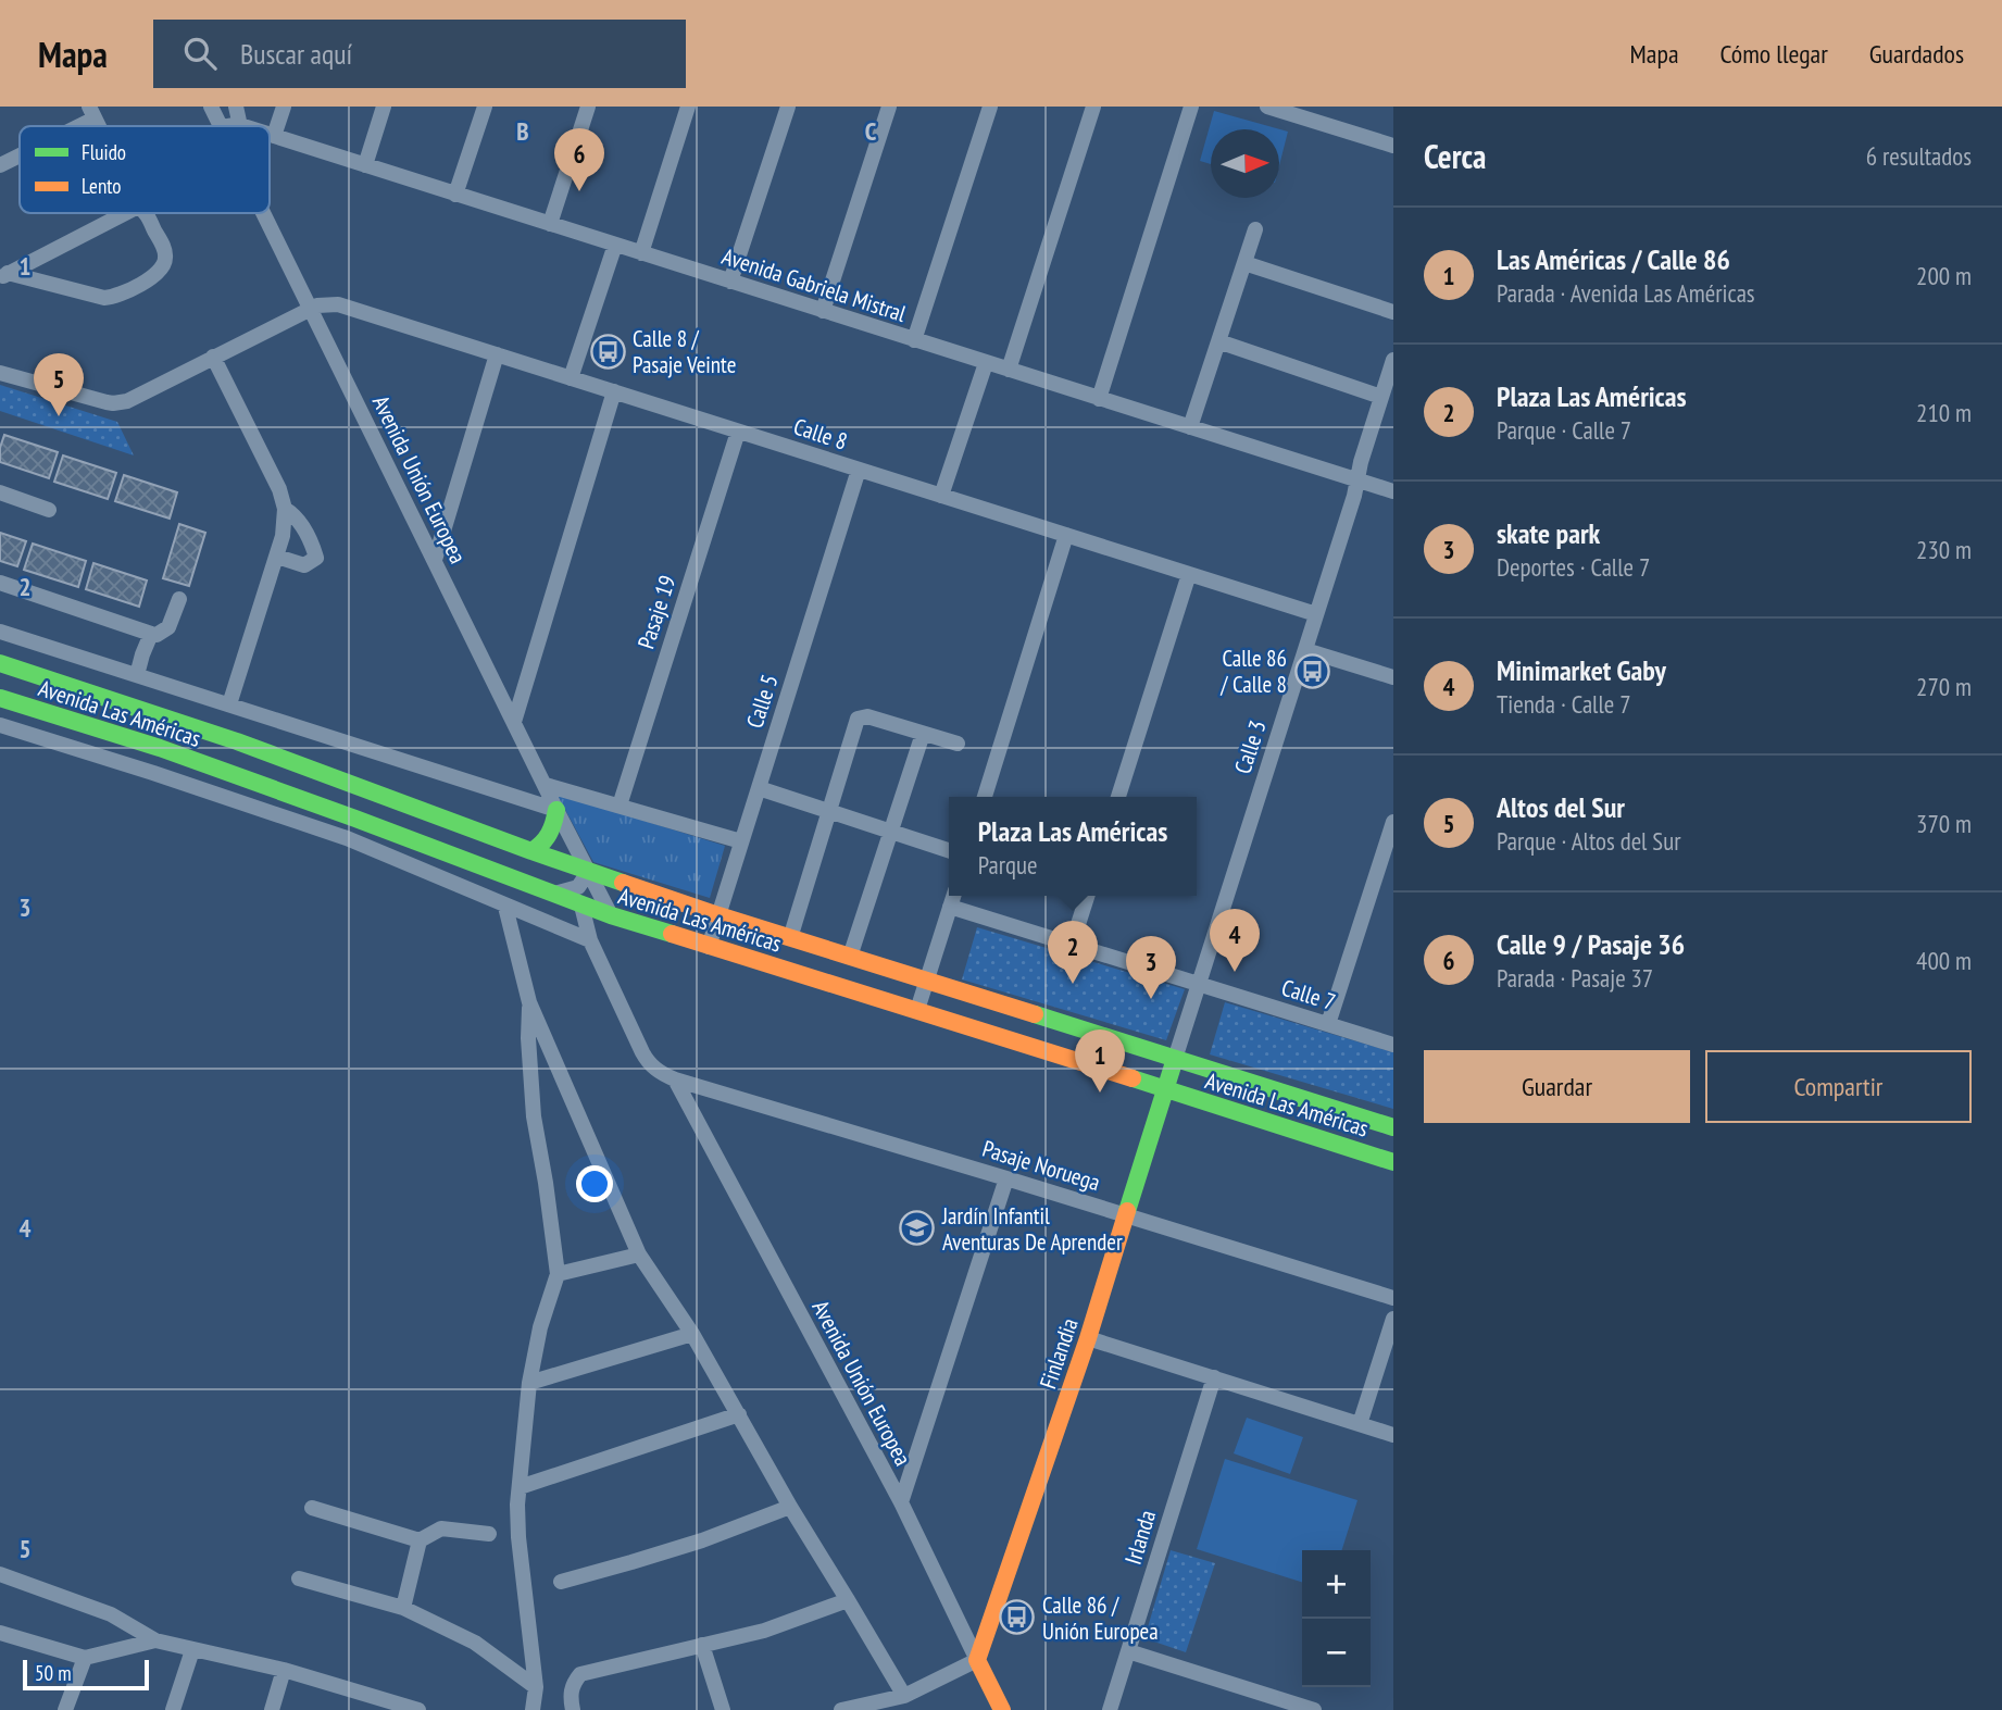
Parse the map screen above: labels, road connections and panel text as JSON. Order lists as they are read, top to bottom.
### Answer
{
  "streets": {
    "main road": ["Avenida Unión Europea", "Avenida Las Américas", "Finlandia"],
    "street": [
      "Avenida Gabriela Mistral",
      "Calle 8",
      "Pasaje 19",
      "Calle 5",
      "Calle 3",
      "Calle 7",
      "Pasaje Noruega",
      "Irlanda"
    ]
  },
  "crossings": [
    ["Avenida Gabriela Mistral", "Calle 3"],
    ["Calle 8", "Avenida Unión Europea"],
    ["Calle 8", "Pasaje 19"],
    ["Calle 8", "Calle 5"],
    ["Calle 8", "Calle 3"],
    ["Avenida Unión Europea", "Avenida Las Américas"],
    ["Avenida Unión Europea", "Pasaje Noruega"],
    ["Avenida Unión Europea", "Finlandia"],
    ["Calle 5", "Avenida Las Américas"],
    ["Avenida Las Américas", "Calle 3"],
    ["Avenida Las Américas", "Finlandia"],
    ["Calle 3", "Calle 7"],
    ["Calle 3", "Finlandia"],
    ["Pasaje Noruega", "Finlandia"]
  ],
  "places": {
    "bus stop": ["Calle 8 / Pasaje Veinte", "Calle 86 / Calle 8", "Calle 86 / Unión Europea"],
    "school or university": ["Jardín Infantil Aventuras De Aprender"]
  },
  "legend": ["Fluido", "Lento"],
  "scale_bar": "50 m",
  "north": "right",
  "page": {
    "header": "Mapa",
    "search": "Buscar aquí",
    "nav": ["Mapa", "Cómo llegar", "Guardados"],
    "heading": ["Cerca", "6 resultados"],
    "pins": [
      "6",
      "5",
      "4",
      "2",
      "3",
      "1"
    ],
    "list": [
      {
        "mark": "1",
        "name": "Las Américas / Calle 86",
        "note": "Parada · Avenida Las Américas",
        "value": "200 m"
      },
      {
        "mark": "2",
        "name": "Plaza Las Américas",
        "note": "Parque · Calle 7",
        "value": "210 m"
      },
      {
        "mark": "3",
        "name": "skate park",
        "note": "Deportes · Calle 7",
        "value": "230 m"
      },
      {
        "mark": "4",
        "name": "Minimarket Gaby",
        "note": "Tienda · Calle 7",
        "value": "270 m"
      },
      {
        "mark": "5",
        "name": "Altos del Sur",
        "note": "Parque · Altos del Sur",
        "value": "370 m"
      },
      {
        "mark": "6",
        "name": "Calle 9 / Pasaje 36",
        "note": "Parada · Pasaje 37",
        "value": "400 m"
      }
    ],
    "popup": ["Plaza Las Américas", "Parque"],
    "buttons": ["Guardar", "Compartir"],
    "map_buttons": ["+", "−"],
    "scale": "50 m"
  },
  "grid": {
    "columns": ["B", "C"],
    "rows": [
      "1",
      "2",
      "3",
      "4",
      "5"
    ]
  }
}
